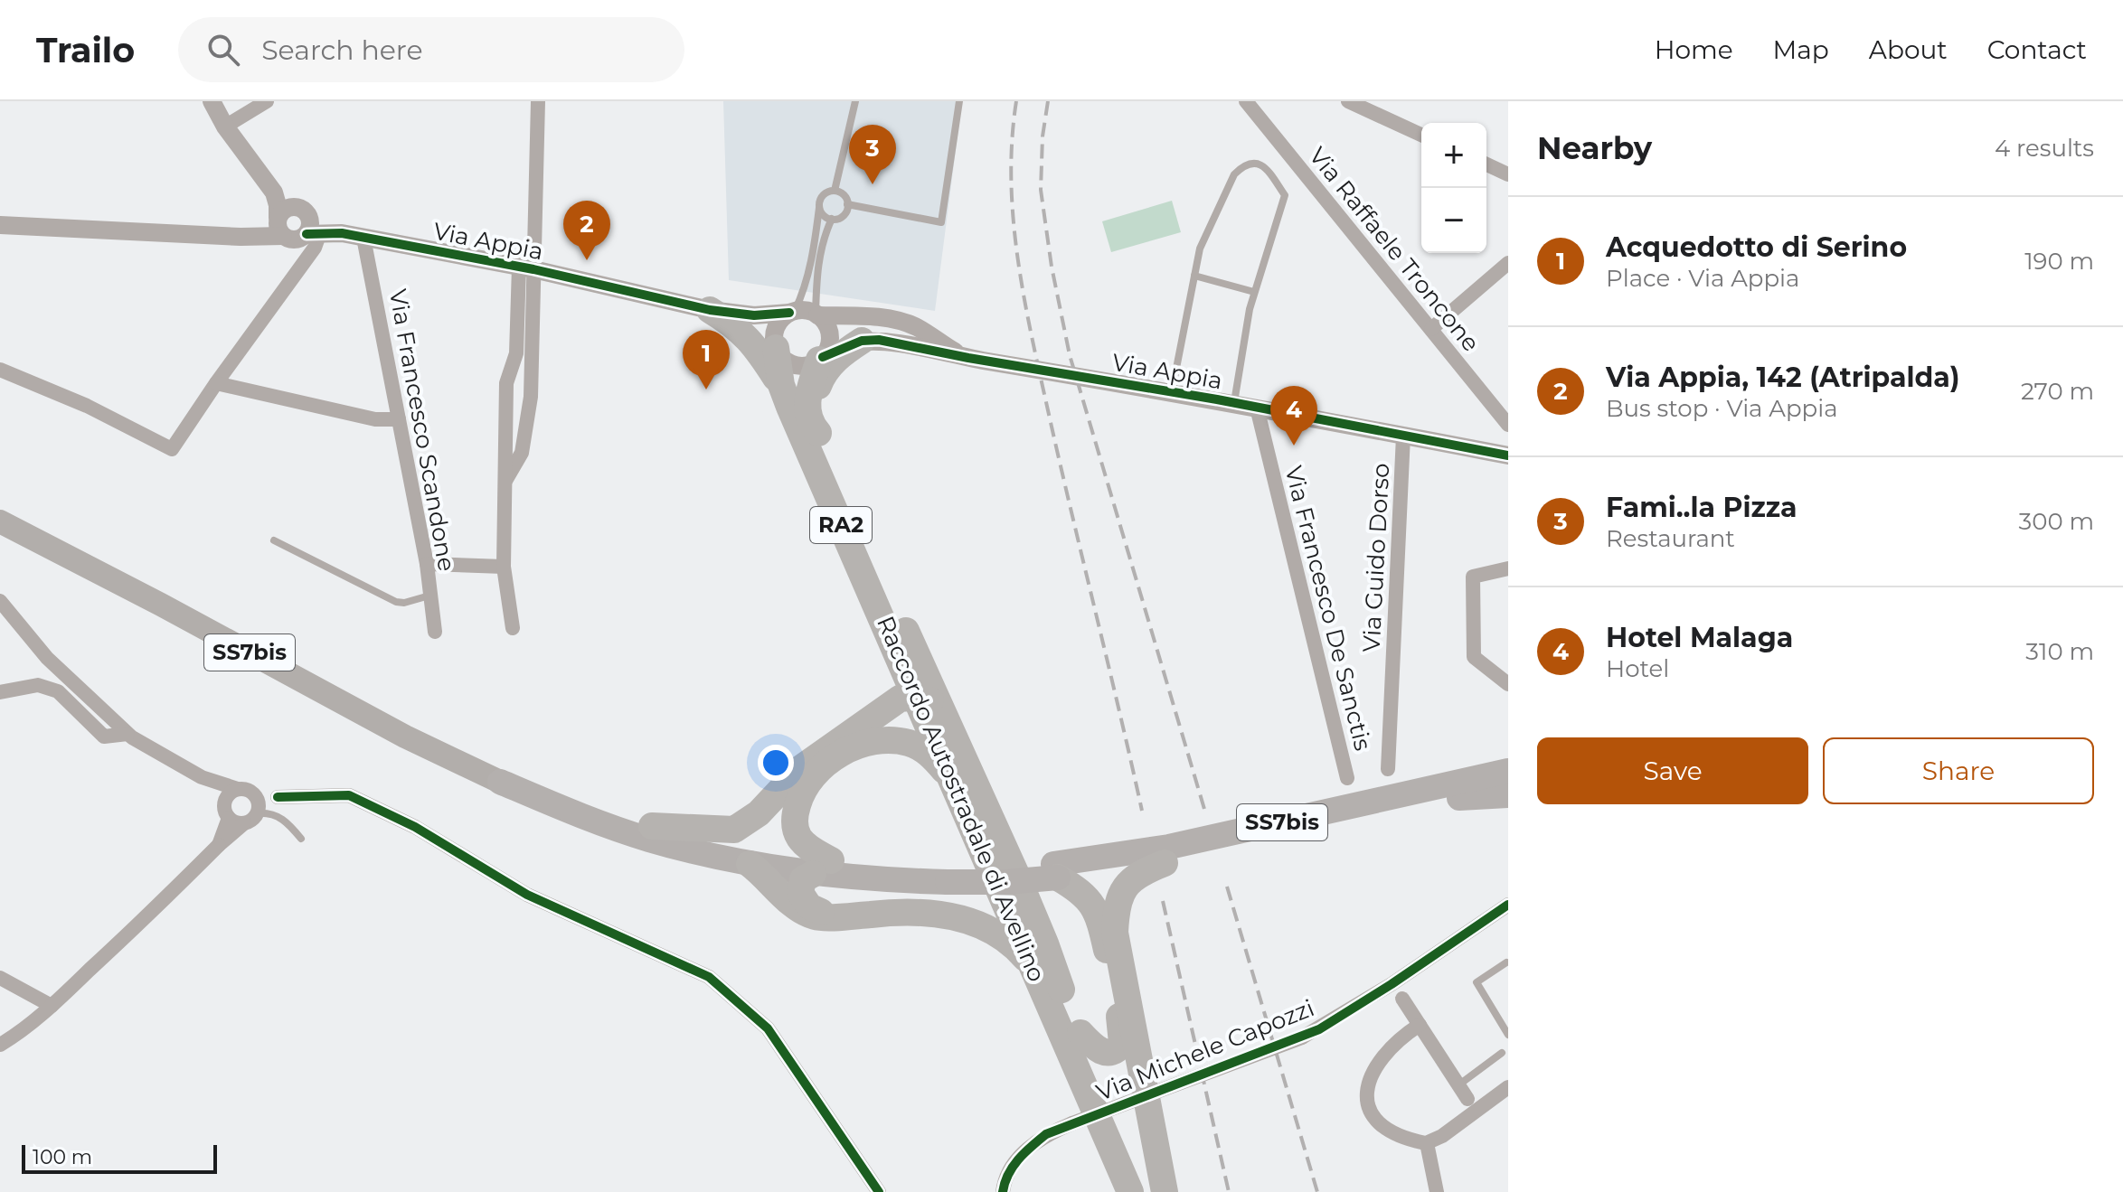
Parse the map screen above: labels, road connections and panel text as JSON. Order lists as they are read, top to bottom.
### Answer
{
  "streets": {
    "highway": ["RA2", "SS7bis", "Raccordo Autostradale di Avellino"],
    "street": [
      "Via Appia",
      "Via Raffaele Troncone",
      "Via Francesco Scandone",
      "Via Guido Dorso",
      "Via Francesco De Sanctis",
      "Via Michele Capozzi"
    ]
  },
  "crossings": [
    ["Via Appia", "Via Francesco Scandone"],
    ["Via Appia", "Via Guido Dorso"],
    ["Via Appia", "Via Francesco De Sanctis"],
    ["Via Appia", "Raccordo Autostradale di Avellino"]
  ],
  "scale_bar": "100 m",
  "page": {
    "header": "Trailo",
    "search": "Search here",
    "nav": [
      "Home",
      "Map",
      "About",
      "Contact"
    ],
    "heading": ["Nearby", "4 results"],
    "map_buttons": ["+", "−"],
    "pins": [
      "3",
      "2",
      "1",
      "4"
    ],
    "list": [
      {
        "mark": "1",
        "name": "Acquedotto di Serino",
        "note": "Place · Via Appia",
        "value": "190 m"
      },
      {
        "mark": "2",
        "name": "Via Appia, 142 (Atripalda)",
        "note": "Bus stop · Via Appia",
        "value": "270 m"
      },
      {
        "mark": "3",
        "name": "Fami..la Pizza",
        "note": "Restaurant",
        "value": "300 m"
      },
      {
        "mark": "4",
        "name": "Hotel Malaga",
        "note": "Hotel",
        "value": "310 m"
      }
    ],
    "buttons": ["Save", "Share"],
    "scale": "100 m"
  }
}
